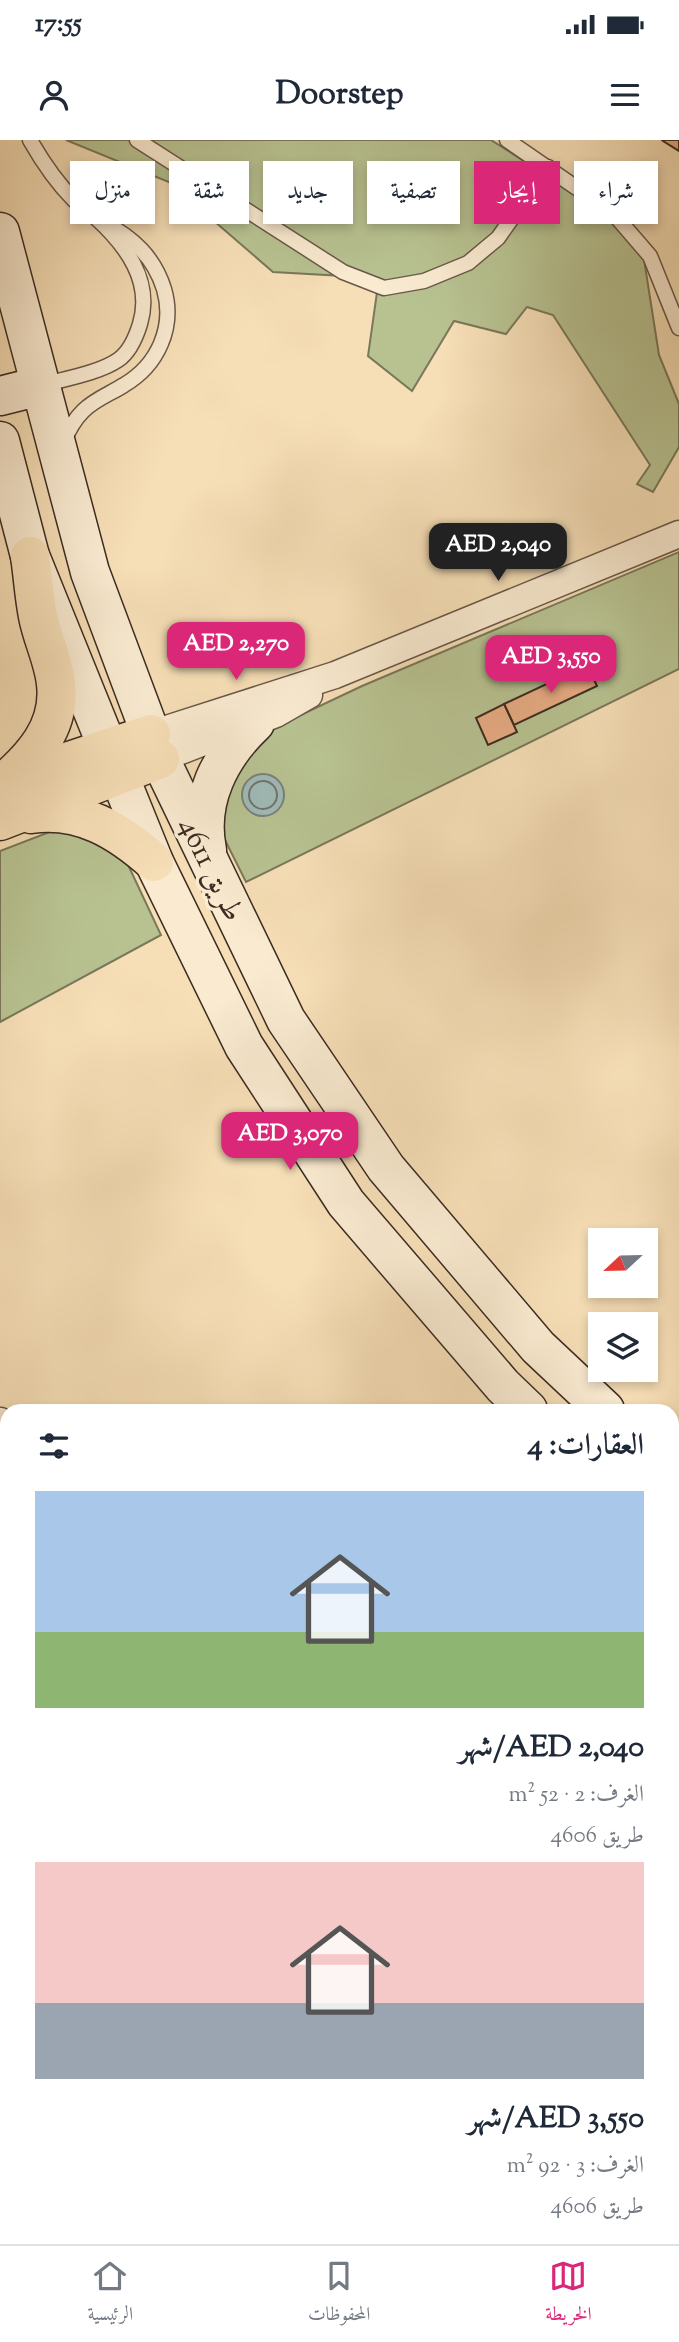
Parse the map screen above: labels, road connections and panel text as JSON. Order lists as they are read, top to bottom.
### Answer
{
  "streets": {
    "street": ["طريق 4611"]
  },
  "north": "left",
  "page": {
    "status": "17:55",
    "header": "Doorstep",
    "chip": [
      "شراء",
      "إيجار",
      "تصفية",
      "جديد",
      "شقة",
      "منزل"
    ],
    "price": [
      "AED 2,040",
      "AED 2,270",
      "AED 3,550",
      "AED 3,070"
    ],
    "heading": "العقارات: 4",
    "list": [
      {
        "name": "AED 2,040/شهر",
        "note": "الغرف: 2 · 52 m² · طريق 4606"
      },
      {
        "name": "AED 3,550/شهر",
        "note": "الغرف: 3 · 92 m² · طريق 4606"
      }
    ],
    "tabs": ["الخريطة", "المحفوظات", "الرئيسية"]
  }
}
